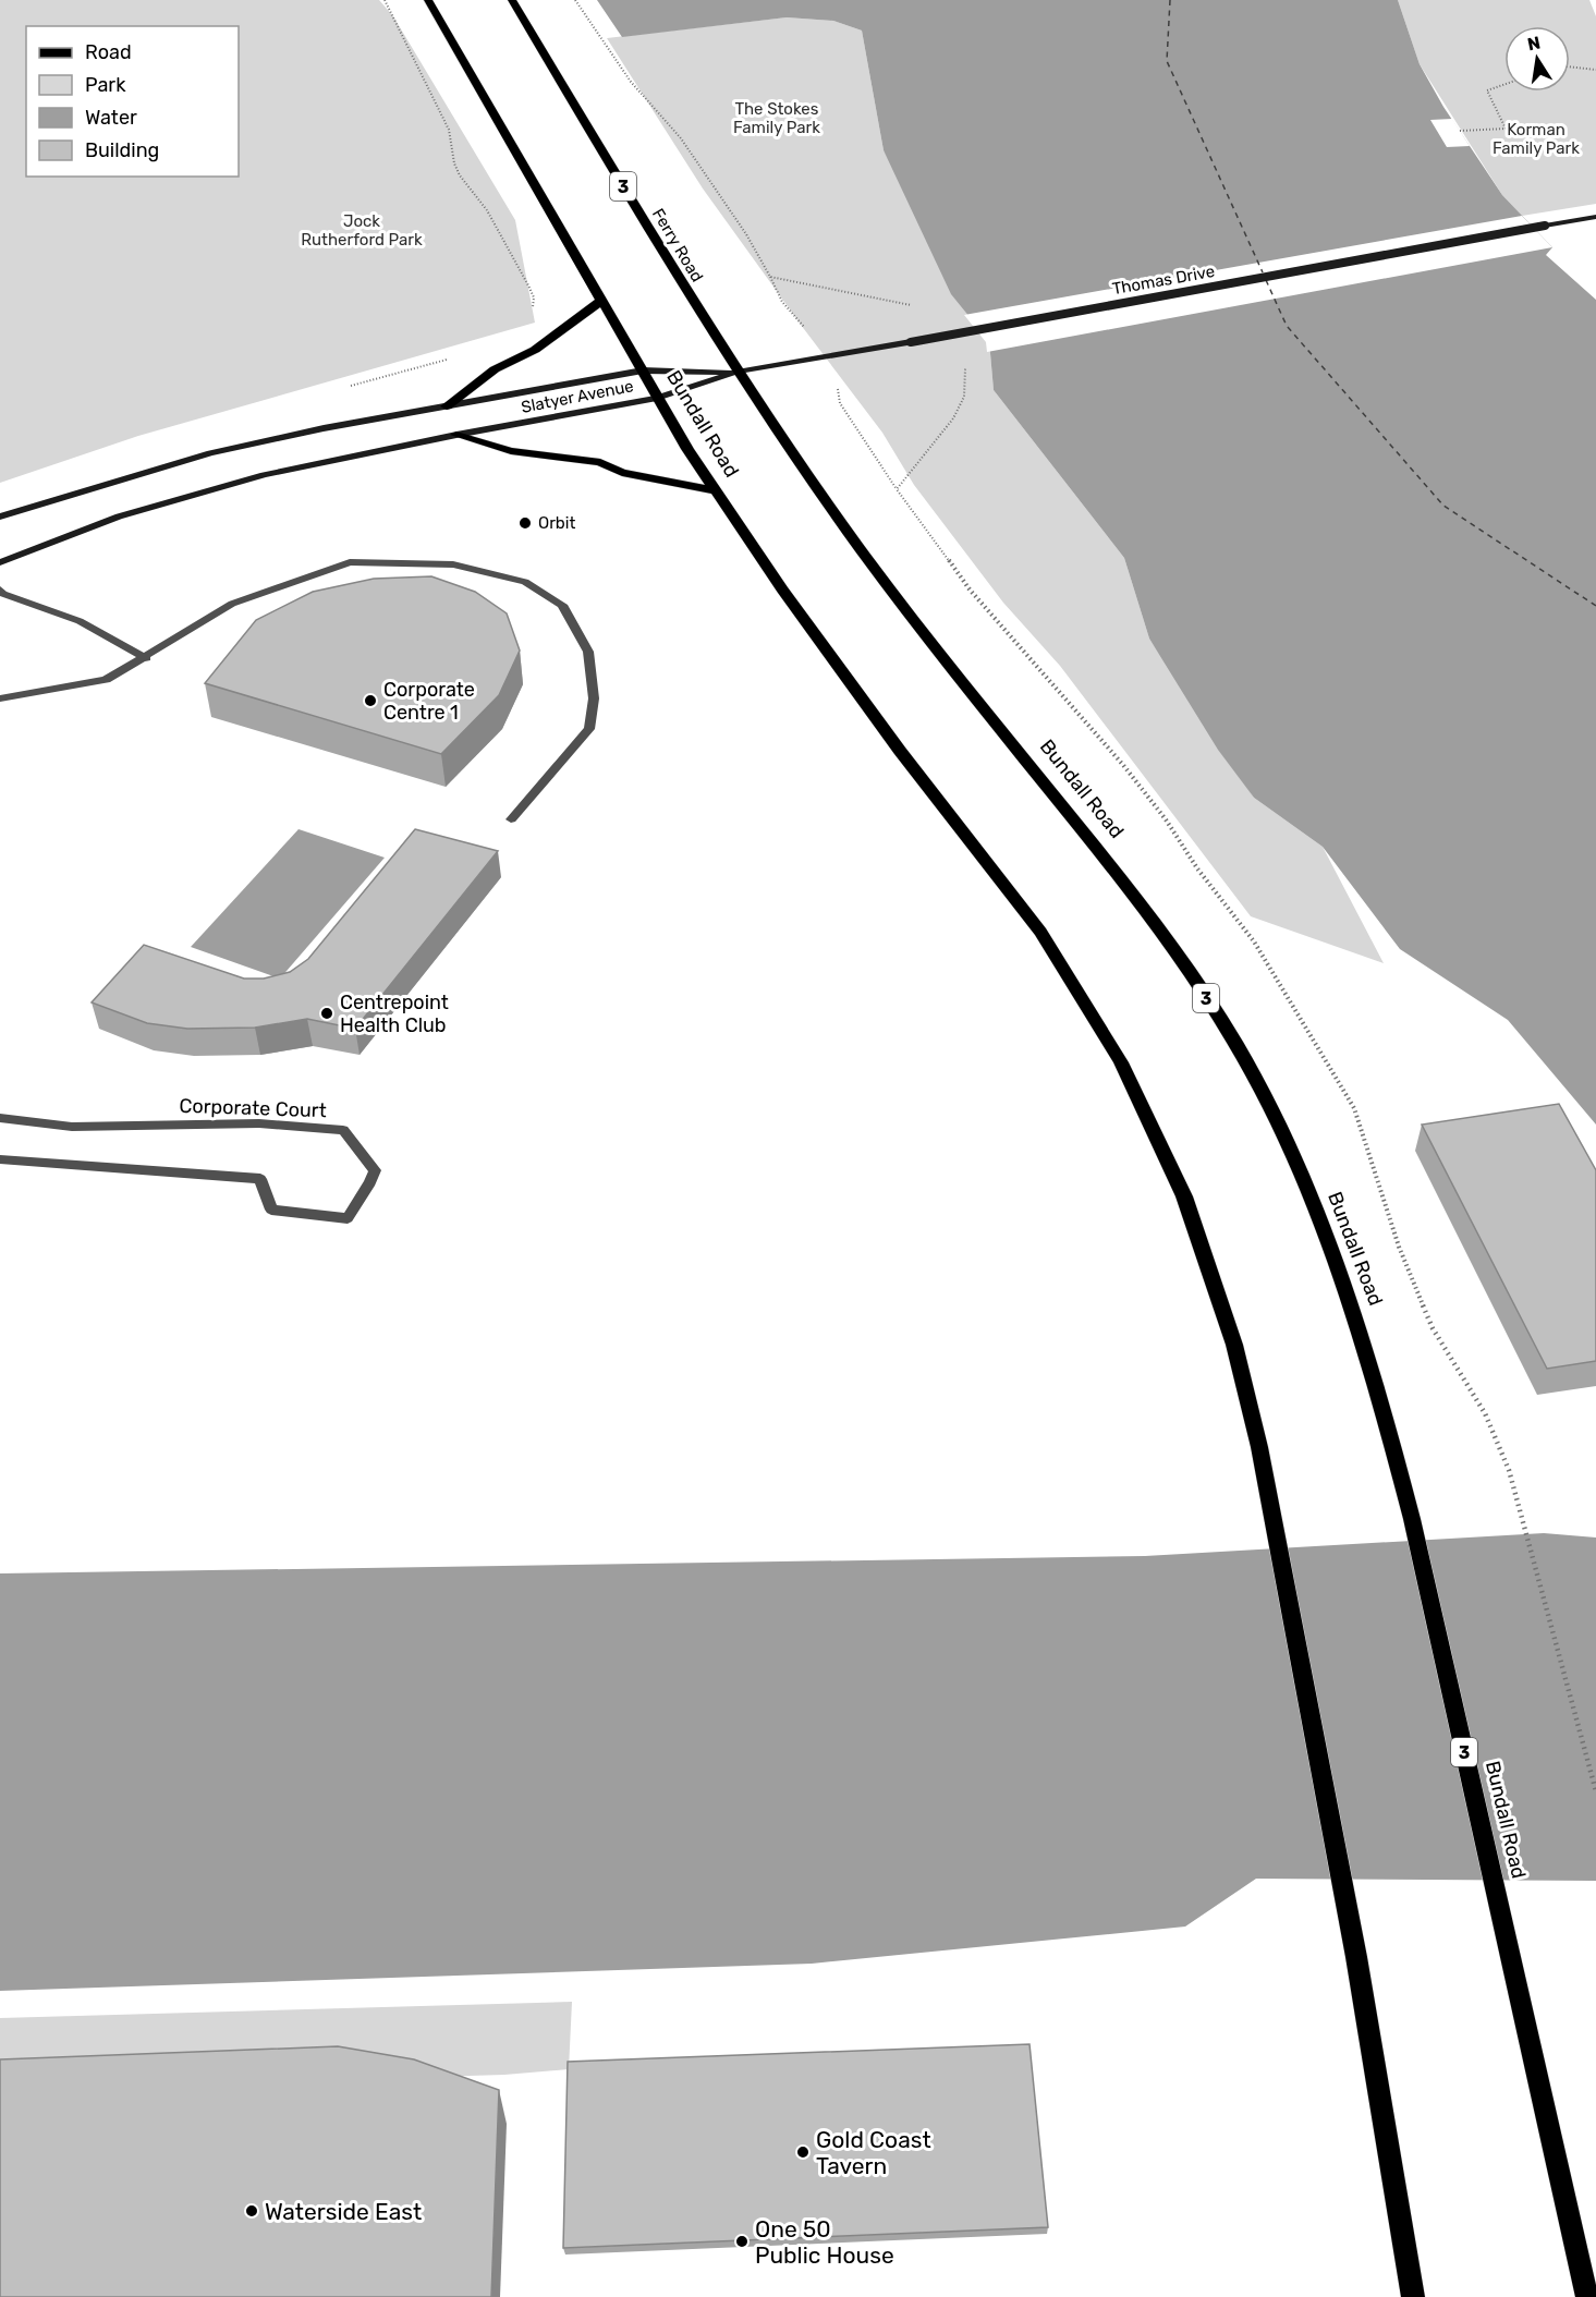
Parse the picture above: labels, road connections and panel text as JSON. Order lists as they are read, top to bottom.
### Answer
{
  "streets": {
    "main road": [
      "3",
      "Ferry Road",
      "Thomas Drive",
      "Slatyer Avenue",
      "Bundall Road"
    ],
    "street": ["Corporate Court"]
  },
  "crossings": [
    ["Ferry Road", "Thomas Drive"],
    ["Ferry Road", "Slatyer Avenue"],
    ["Ferry Road", "Bundall Road"],
    ["Thomas Drive", "Slatyer Avenue"],
    ["Thomas Drive", "Bundall Road"],
    ["Slatyer Avenue", "Bundall Road"]
  ],
  "parks": ["The Stokes Family Park", "Korman Family Park", "Jock Rutherford Park"],
  "places": [
    "Orbit",
    "Corporate Centre 1",
    "Centrepoint Health Club",
    "Gold Coast Tavern",
    "Waterside East",
    "One 50 Public House"
  ],
  "legend": [
    "Road",
    "Park",
    "Water",
    "Building"
  ],
  "north": "top"
}
